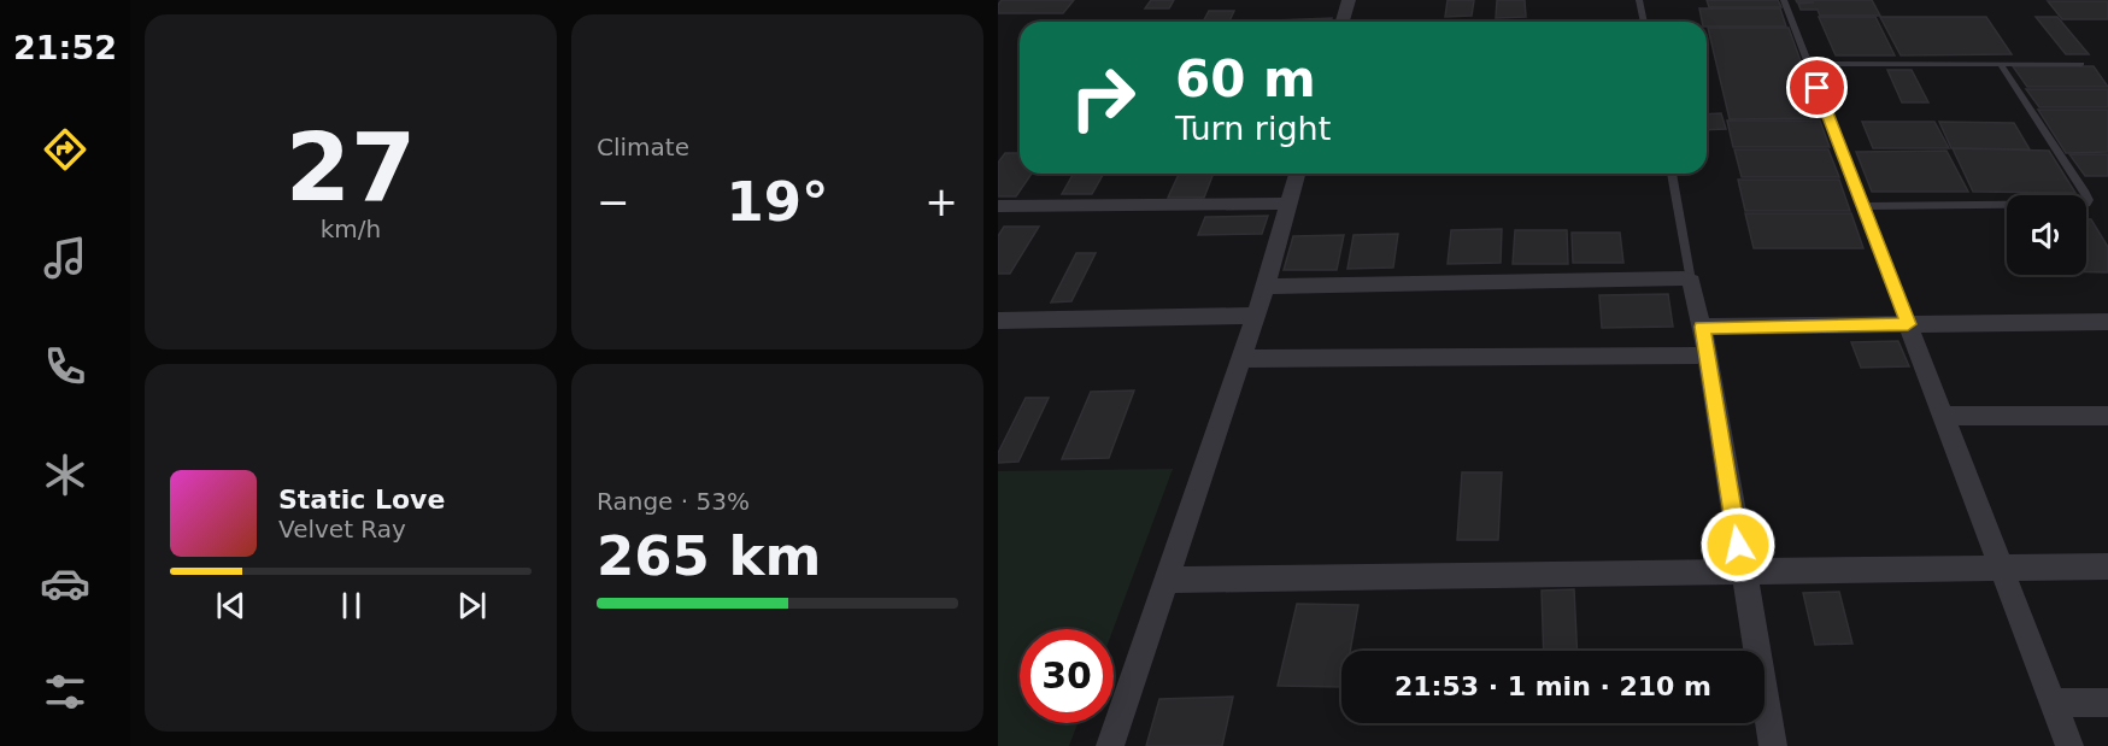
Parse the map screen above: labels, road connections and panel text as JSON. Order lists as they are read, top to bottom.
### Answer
{
  "page": {
    "tabs": "21:52",
    "tile": [
      ["27", "km/h"],
      "Climate",
      ["Range · 53%", "265 km"]
    ],
    "turn": ["60 m", "Turn right"],
    "heat": ["−", "19°", "+"],
    "song": ["Static Love", "Velvet Ray"],
    "limit": "30",
    "trip": "21:53 · 1 min · 210 m"
  }
}
